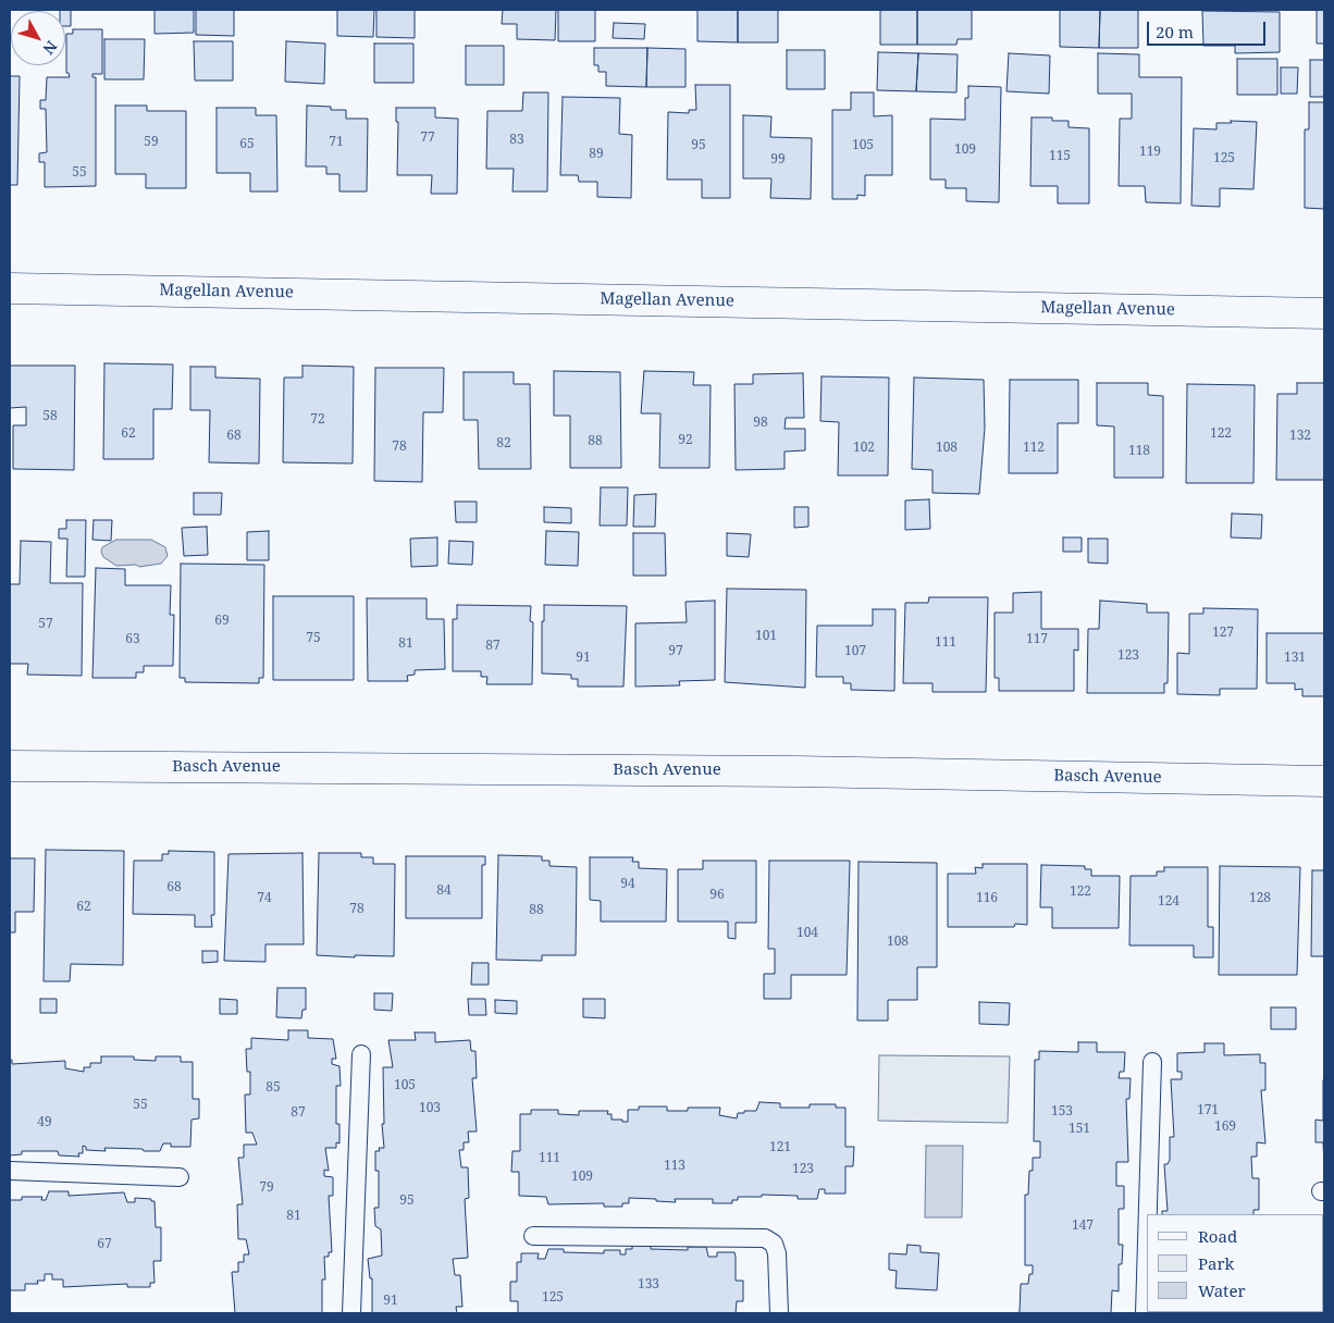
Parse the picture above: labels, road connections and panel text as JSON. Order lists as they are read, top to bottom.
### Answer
{
  "streets": {
    "street": ["Magellan Avenue", "Basch Avenue"]
  },
  "house_numbers": [
    "77",
    "83",
    "59",
    "71",
    "65",
    "95",
    "105",
    "109",
    "119",
    "89",
    "115",
    "125",
    "99",
    "55",
    "58",
    "72",
    "98",
    "62",
    "122",
    "68",
    "132",
    "92",
    "88",
    "82",
    "78",
    "102",
    "108",
    "112",
    "118",
    "69",
    "57",
    "127",
    "101",
    "75",
    "63",
    "117",
    "111",
    "81",
    "87",
    "97",
    "107",
    "123",
    "91",
    "131",
    "94",
    "68",
    "84",
    "122",
    "96",
    "74",
    "116",
    "128",
    "124",
    "62",
    "78",
    "88",
    "104",
    "108",
    "105",
    "85",
    "55",
    "103",
    "171",
    "153",
    "87",
    "49",
    "169",
    "151",
    "121",
    "111",
    "113",
    "123",
    "109",
    "79",
    "95",
    "81",
    "147",
    "67",
    "133",
    "125",
    "91"
  ],
  "legend": ["Road", "Park", "Water"],
  "scale_bar": "20 m",
  "north": "bottom right"
}
